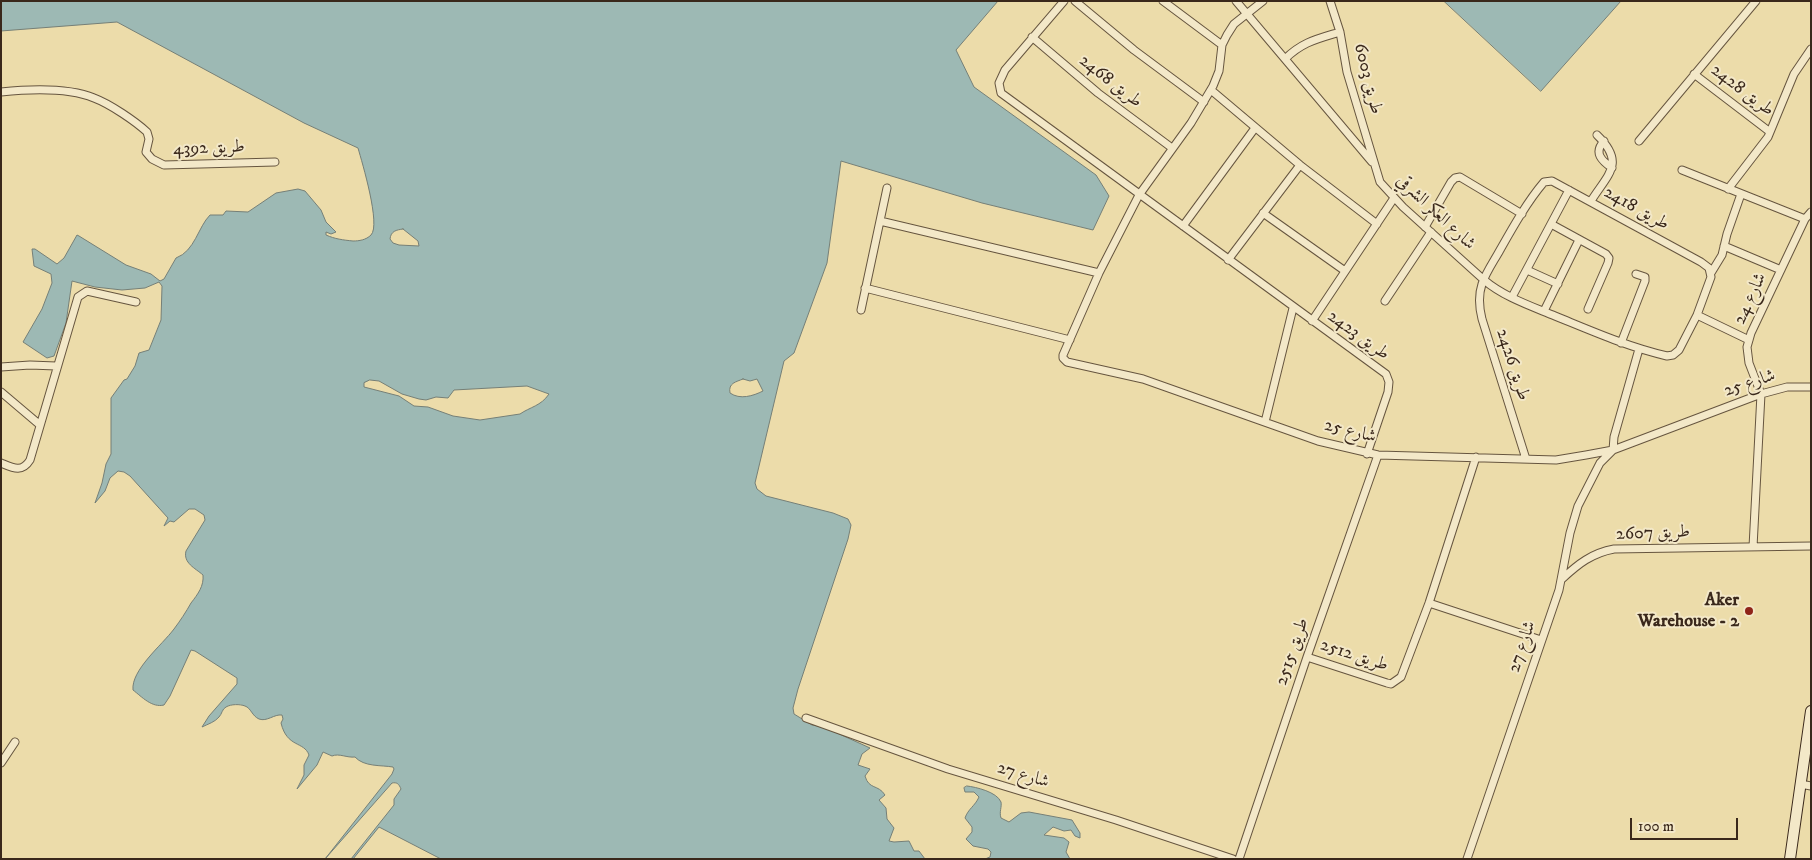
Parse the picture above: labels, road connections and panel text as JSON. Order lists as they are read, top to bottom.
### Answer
{
  "streets": {
    "street": [
      "طريق 6003",
      "طريق 2468",
      "طريق 2428",
      "طريق 4392",
      "طريق 2418",
      "شارع العكر الشرقي",
      "شارع 24",
      "طريق 2423",
      "طريق 2426",
      "شارع 25",
      "طريق 2607",
      "شارع 27",
      "طريق 2515",
      "طريق 2512"
    ]
  },
  "crossings": [
    ["طريق 6003", "شارع العكر الشرقي"],
    ["طريق 2468", "طريق 2423"],
    ["طريق 2468", "شارع 25"],
    ["طريق 2418", "طريق 2426"],
    ["شارع العكر الشرقي", "طريق 2426"],
    ["شارع 24", "شارع 25"],
    ["طريق 2423", "شارع 25"],
    ["طريق 2426", "شارع 25"],
    ["شارع 25", "شارع 27"],
    ["شارع 25", "طريق 2515"],
    ["شارع 25", "طريق 2512"],
    ["طريق 2607", "شارع 27"],
    ["طريق 2515", "طريق 2512"]
  ],
  "places": ["Aker Warehouse - 2"],
  "scale_bar": "100 m"
}
